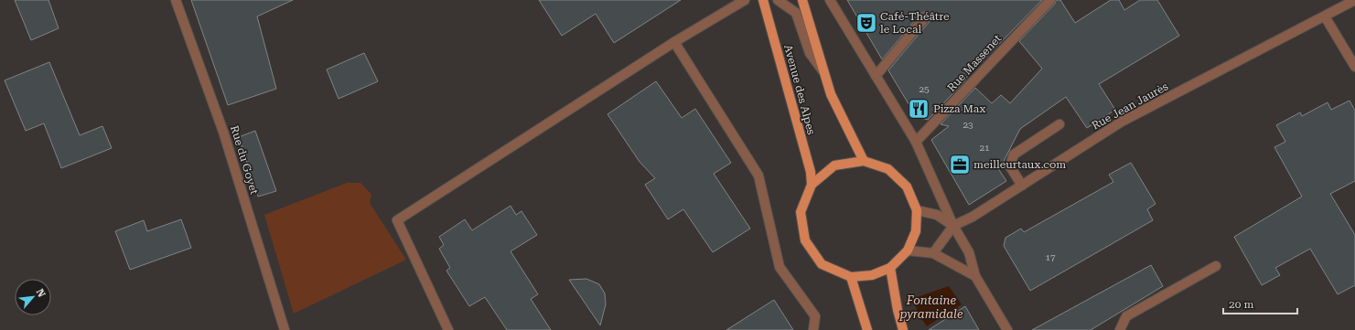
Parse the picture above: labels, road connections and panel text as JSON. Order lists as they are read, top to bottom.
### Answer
{
  "streets": {
    "main road": ["Avenue des Alpes"],
    "street": ["Rue Massenet", "Rue Jean Jaurès", "Rue du Goyet"]
  },
  "water": ["Fontaine pyramidale"],
  "places": {
    "theatre": ["Café-Théâtre le Local"],
    "restaurant": ["Pizza Max"],
    "office": ["meilleurtaux.com"]
  },
  "house_numbers": [
    "25",
    "23",
    "21",
    "17"
  ],
  "scale_bar": "20 m",
  "north": "top right"
}
